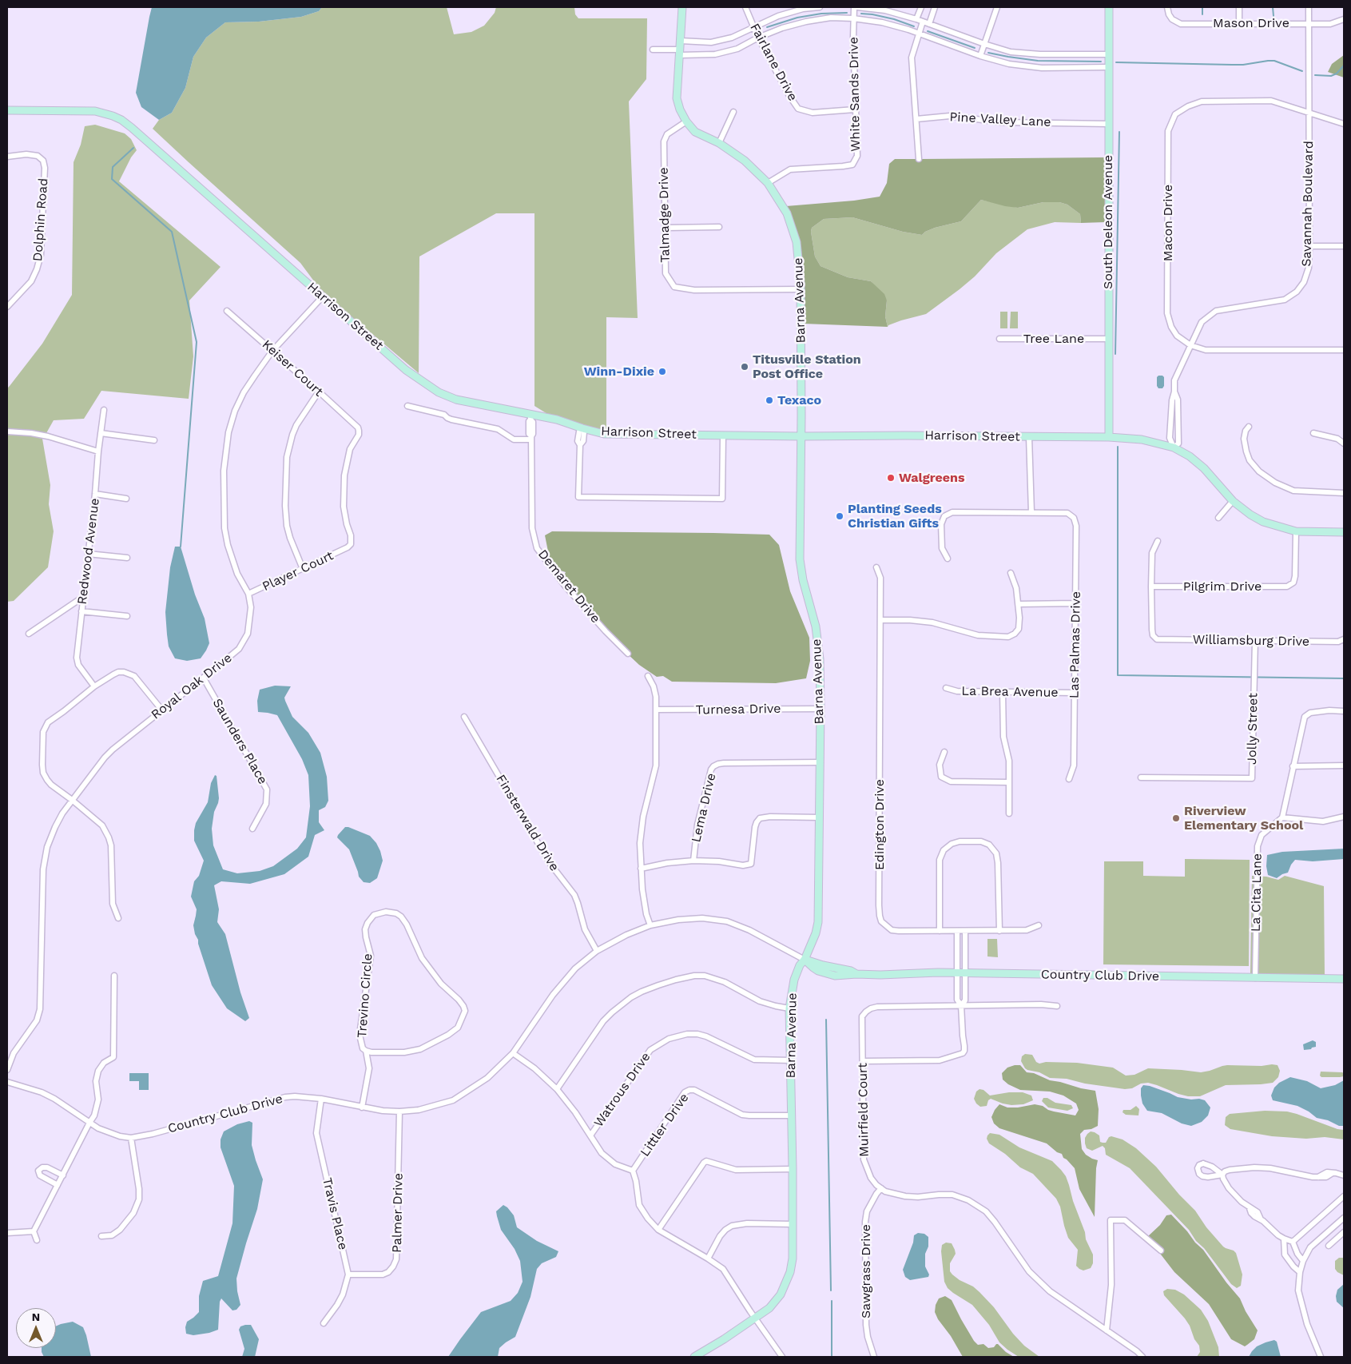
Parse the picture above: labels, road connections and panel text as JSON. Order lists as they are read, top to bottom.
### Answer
{
  "streets": {
    "street": [
      "Mason Drive",
      "Fairlane Drive",
      "White Sands Drive",
      "Pine Valley Lane",
      "Savannah Boulevard",
      "Talmadge Drive",
      "Dolphin Road",
      "South Deleon Avenue",
      "Macon Drive",
      "Barna Avenue",
      "Harrison Street",
      "Tree Lane",
      "Keiser Court",
      "Redwood Avenue",
      "Player Court",
      "Demaret Drive",
      "Pilgrim Drive",
      "Williamsburg Drive",
      "Las Palmas Drive",
      "Royal Oak Drive",
      "La Brea Avenue",
      "Turnesa Drive",
      "Jolly Street",
      "Saunders Place",
      "Lema Drive",
      "Finsterwald Drive",
      "Edington Drive",
      "La Cita Lane",
      "Country Club Drive",
      "Trevino Circle",
      "Watrous Drive",
      "Muirfield Court",
      "Littler Drive",
      "Palmer Drive",
      "Travis Place",
      "Sawgrass Drive"
    ]
  },
  "crossings": [
    ["Mason Drive", "Savannah Boulevard"],
    ["Fairlane Drive", "White Sands Drive"],
    ["White Sands Drive", "Barna Avenue"],
    ["Pine Valley Lane", "South Deleon Avenue"],
    ["Savannah Boulevard", "Macon Drive"],
    ["Savannah Boulevard", "Harrison Street"],
    ["Talmadge Drive", "Barna Avenue"],
    ["South Deleon Avenue", "Harrison Street"],
    ["South Deleon Avenue", "Tree Lane"],
    ["Barna Avenue", "Harrison Street"],
    ["Barna Avenue", "Turnesa Drive"],
    ["Barna Avenue", "Lema Drive"],
    ["Barna Avenue", "Country Club Drive"],
    ["Barna Avenue", "Watrous Drive"],
    ["Barna Avenue", "Littler Drive"],
    ["Harrison Street", "Demaret Drive"],
    ["Harrison Street", "Pilgrim Drive"],
    ["Harrison Street", "Royal Oak Drive"],
    ["Keiser Court", "Player Court"],
    ["Keiser Court", "Royal Oak Drive"],
    ["Player Court", "Royal Oak Drive"],
    ["Pilgrim Drive", "Williamsburg Drive"],
    ["Williamsburg Drive", "Jolly Street"],
    ["Las Palmas Drive", "La Brea Avenue"],
    ["Royal Oak Drive", "Saunders Place"],
    ["Finsterwald Drive", "Country Club Drive"],
    ["La Cita Lane", "Country Club Drive"],
    ["Country Club Drive", "Trevino Circle"],
    ["Country Club Drive", "Palmer Drive"],
    ["Country Club Drive", "Travis Place"],
    ["Muirfield Court", "Sawgrass Drive"],
    ["Palmer Drive", "Travis Place"]
  ],
  "places": [
    "Titusville Station Post Office",
    "Winn-Dixie",
    "Texaco",
    "Walgreens",
    "Planting Seeds Christian Gifts",
    "Riverview Elementary School"
  ],
  "north": "top"
}
